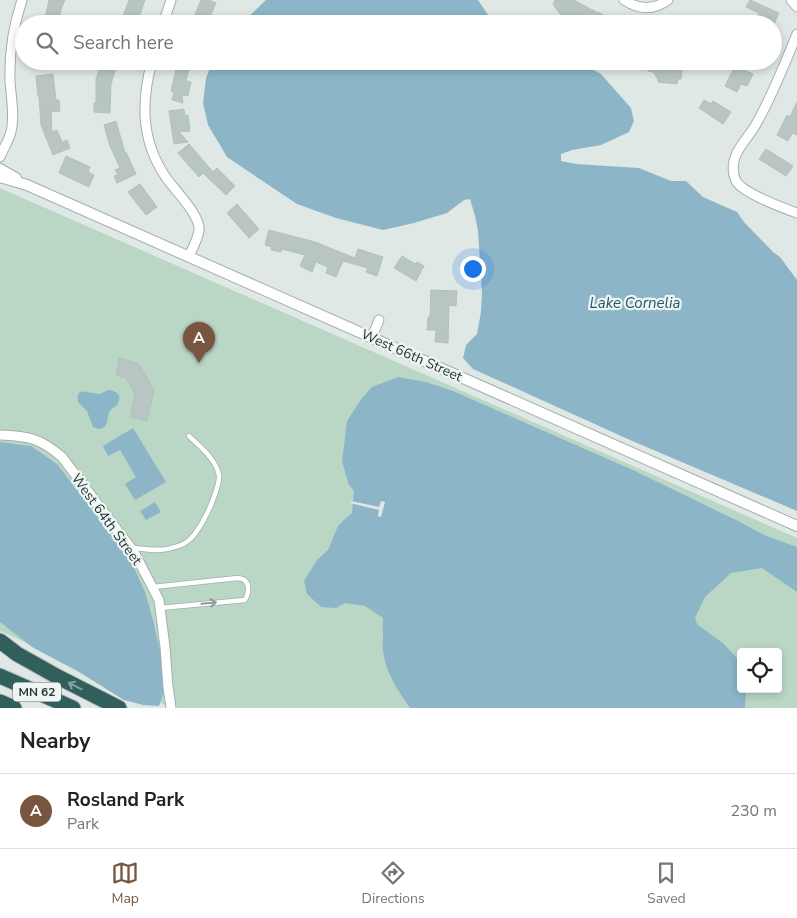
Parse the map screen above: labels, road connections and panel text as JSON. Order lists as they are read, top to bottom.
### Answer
{
  "streets": {
    "highway": ["MN 62"],
    "street": ["West 66th Street", "West 64th Street"]
  },
  "water": ["Lake Cornelia"],
  "page": {
    "search": "Search here",
    "pins": "A",
    "heading": "Nearby",
    "list": [
      {
        "mark": "A",
        "name": "Rosland Park",
        "note": "Park",
        "value": "230 m"
      }
    ],
    "nav": ["Map", "Directions", "Saved"]
  }
}
